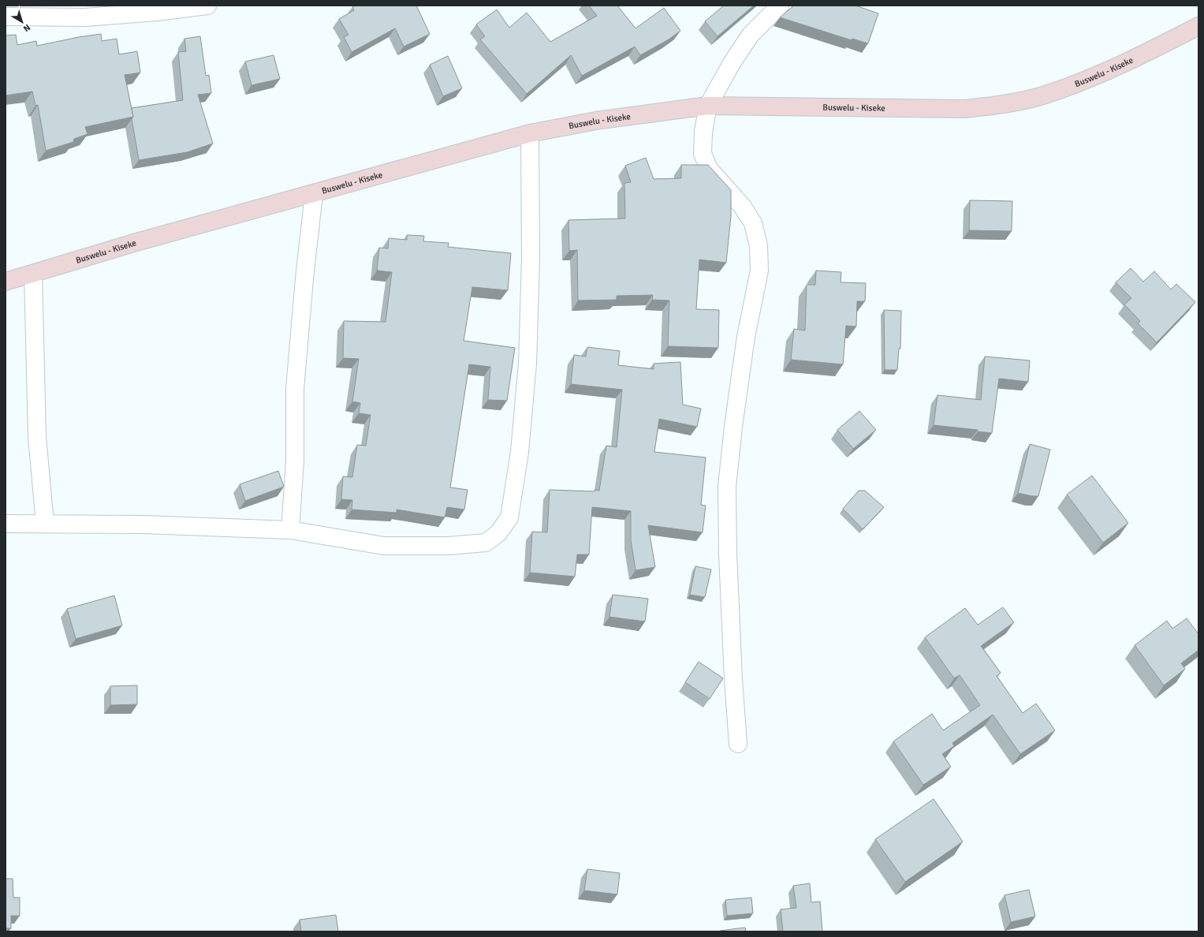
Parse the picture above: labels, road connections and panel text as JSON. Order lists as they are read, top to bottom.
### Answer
{
  "streets": {
    "main road": ["Buswelu - Kiseke"]
  },
  "north": "bottom right"
}
